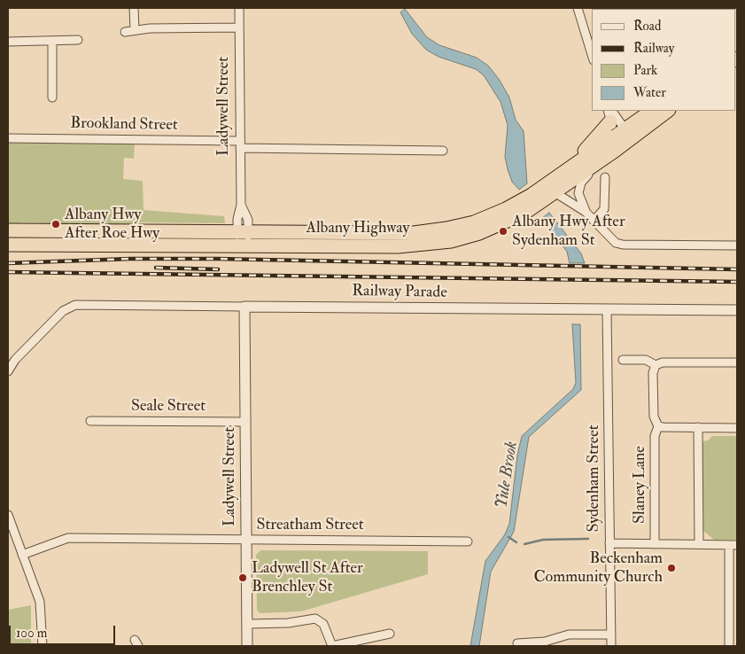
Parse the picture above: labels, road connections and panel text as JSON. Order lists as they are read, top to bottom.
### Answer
{
  "streets": {
    "highway": ["Albany Highway"],
    "street": [
      "Ladywell Street",
      "Brookland Street",
      "Railway Parade",
      "Seale Street",
      "Sydenham Street",
      "Slaney Lane",
      "Streatham Street"
    ]
  },
  "crossings": [
    ["Ladywell Street", "Brookland Street"],
    ["Ladywell Street", "Albany Highway"],
    ["Ladywell Street", "Railway Parade"],
    ["Ladywell Street", "Seale Street"],
    ["Ladywell Street", "Streatham Street"],
    ["Railway Parade", "Sydenham Street"]
  ],
  "water": ["Yule Brook"],
  "places": [
    "Albany Hwy After Roe Hwy",
    "Albany Hwy After Sydenham St",
    "Beckenham Community Church",
    "Ladywell St After Brenchley St"
  ],
  "legend": [
    "Road",
    "Railway",
    "Park",
    "Water"
  ],
  "scale_bar": "100 m"
}
